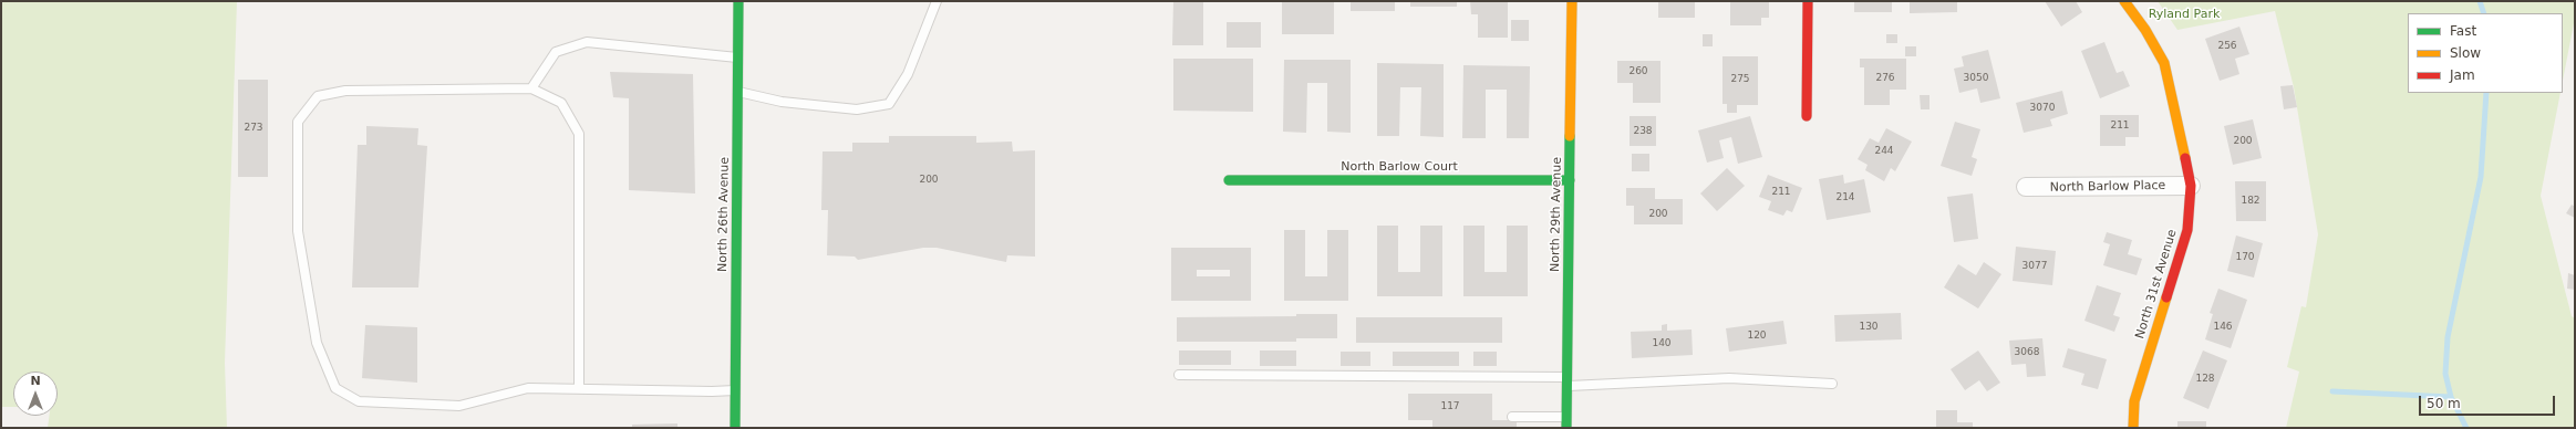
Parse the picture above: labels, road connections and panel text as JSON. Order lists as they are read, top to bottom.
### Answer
{
  "streets": {
    "street": [
      "North Barlow Court",
      "North Barlow Place",
      "North 26th Avenue",
      "North 29th Avenue",
      "North 31st Avenue"
    ]
  },
  "crossings": [
    ["North Barlow Court", "North 29th Avenue"],
    ["North Barlow Place", "North 31st Avenue"]
  ],
  "parks": ["Ryland Park"],
  "house_numbers": [
    "256",
    "260",
    "276",
    "3050",
    "275",
    "3070",
    "211",
    "273",
    "238",
    "200",
    "244",
    "200",
    "211",
    "214",
    "182",
    "200",
    "170",
    "3077",
    "130",
    "146",
    "120",
    "140",
    "3068",
    "128",
    "117"
  ],
  "legend": ["Fast", "Slow", "Jam"],
  "scale_bar": "50 m",
  "north": "top"
}
